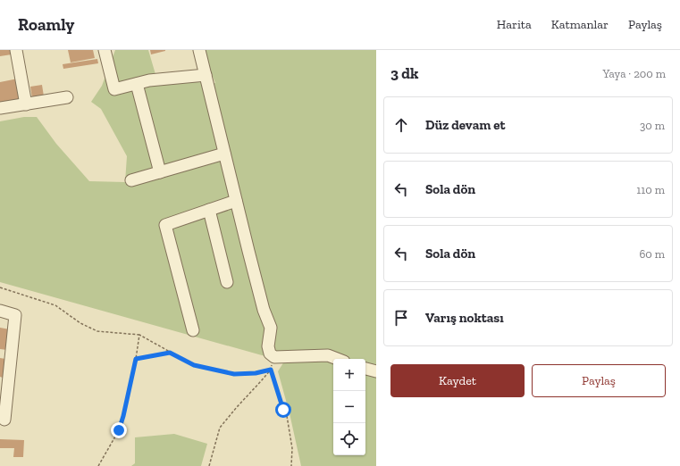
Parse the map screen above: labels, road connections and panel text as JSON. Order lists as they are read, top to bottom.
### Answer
{
  "page": {
    "header": "Roamly",
    "nav": ["Harita", "Katmanlar", "Paylaş"],
    "heading": ["3 dk", "Yaya · 200 m"],
    "list": [
      ["Düz devam et", "30 m"],
      ["Sola dön", "110 m"],
      ["Sola dön", "60 m"],
      "Varış noktası"
    ],
    "buttons": ["Kaydet", "Paylaş"],
    "map_buttons": ["+", "−"]
  }
}
